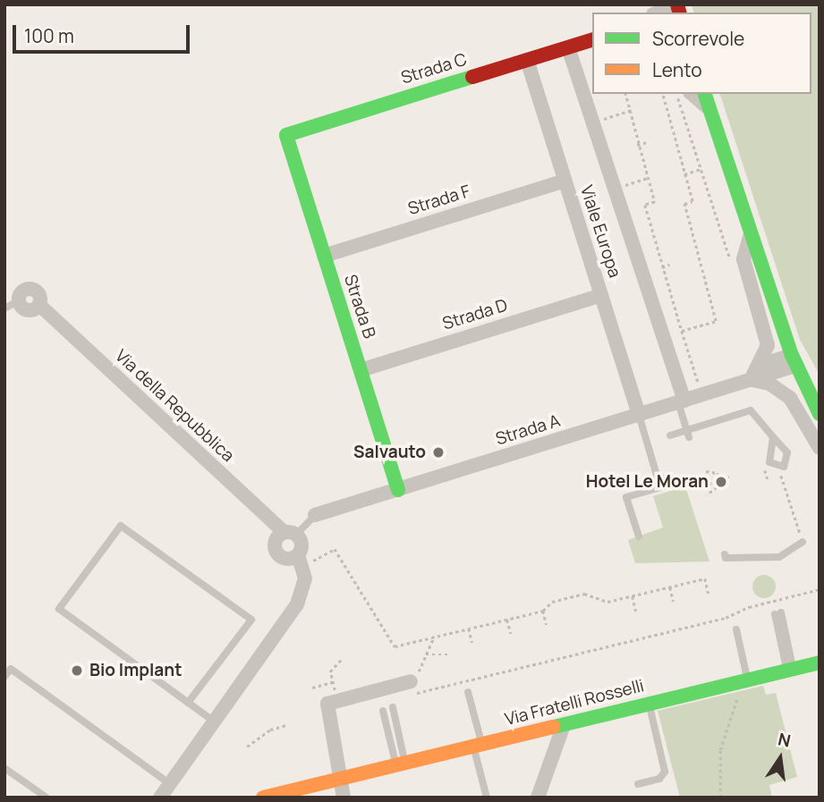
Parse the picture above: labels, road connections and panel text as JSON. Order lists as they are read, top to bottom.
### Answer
{
  "streets": {
    "street": [
      "Strada C",
      "Strada F",
      "Viale Europa",
      "Strada B",
      "Strada D",
      "Via della Repubblica",
      "Strada A",
      "Via Fratelli Rosselli"
    ]
  },
  "crossings": [
    ["Strada C", "Viale Europa"],
    ["Strada C", "Strada B"],
    ["Strada F", "Viale Europa"],
    ["Strada F", "Strada B"],
    ["Viale Europa", "Strada D"],
    ["Viale Europa", "Strada A"],
    ["Strada B", "Strada D"],
    ["Strada B", "Strada A"]
  ],
  "places": ["Salvauto", "Hotel Le Moran", "Bio Implant"],
  "legend": ["Scorrevole", "Lento"],
  "scale_bar": "100 m",
  "north": "top"
}
